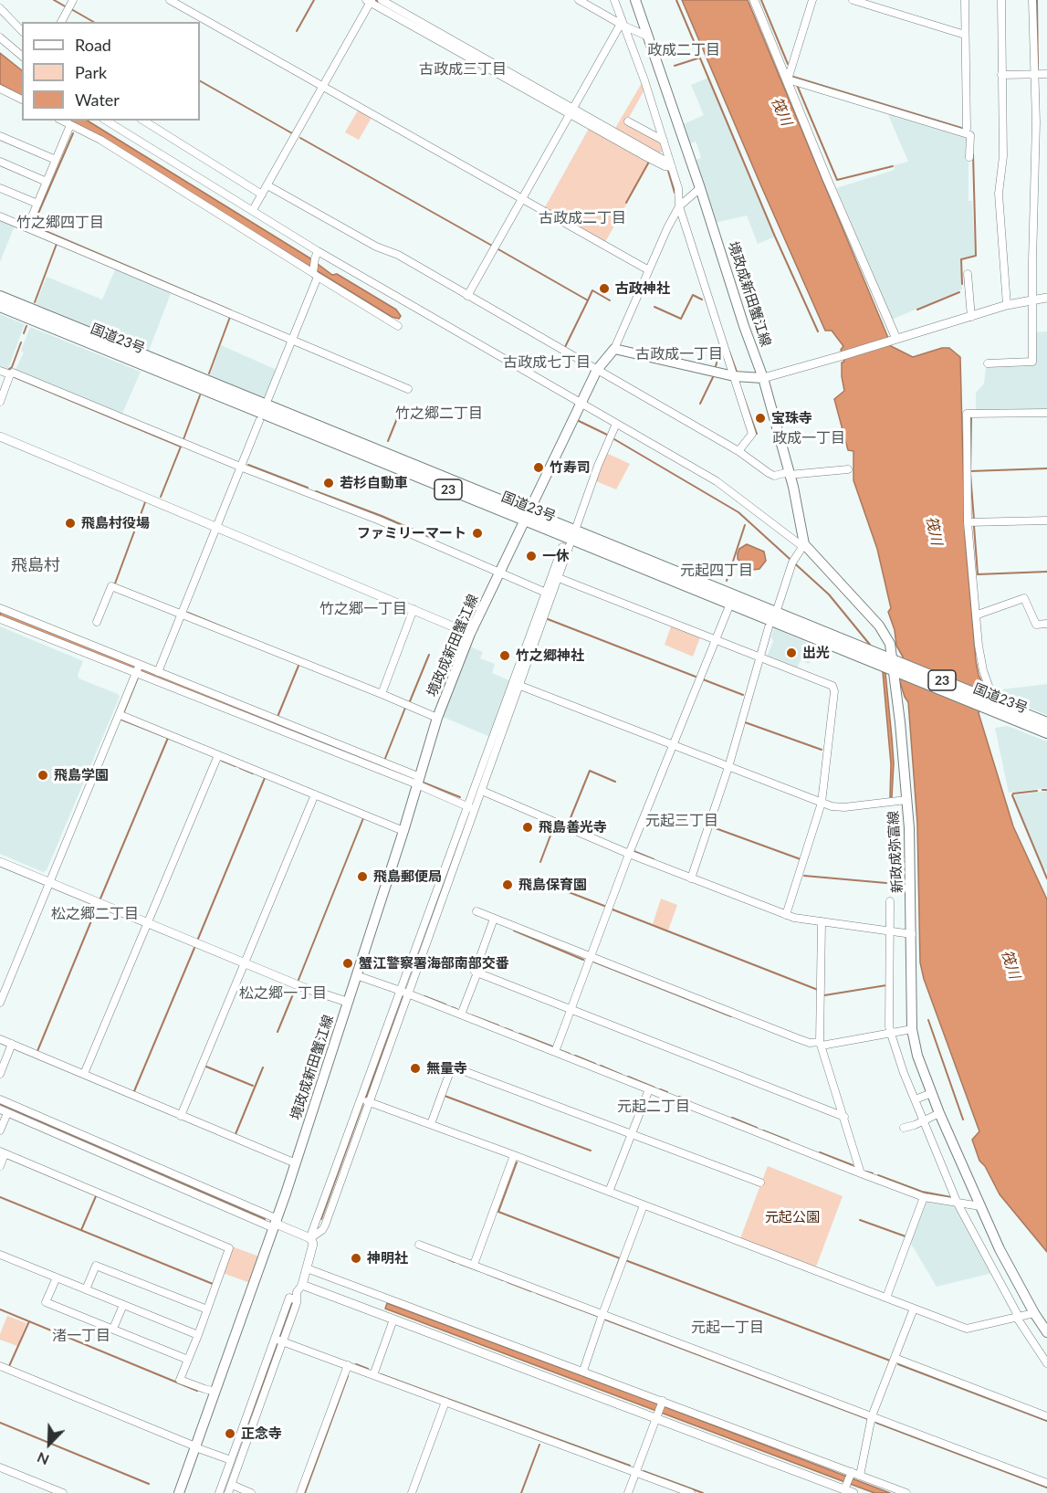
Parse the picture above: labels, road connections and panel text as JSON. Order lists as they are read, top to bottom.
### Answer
{
  "streets": {
    "highway": ["国道23号", "23"],
    "main road": ["境政成新田蟹江線", "新政成弥富線"]
  },
  "crossings": [
    ["境政成新田蟹江線", "国道23号"],
    ["国道23号", "新政成弥富線"]
  ],
  "districts": [
    "政成二丁目",
    "古政成三丁目",
    "古政成二丁目",
    "竹之郷四丁目",
    "古政成一丁目",
    "古政成七丁目",
    "竹之郷二丁目",
    "政成一丁目",
    "飛島村",
    "元起四丁目",
    "竹之郷一丁目",
    "元起三丁目",
    "松之郷二丁目",
    "松之郷一丁目",
    "元起二丁目",
    "元起一丁目",
    "渚一丁目"
  ],
  "water": ["筏川"],
  "parks": ["元起公園"],
  "places": [
    "古政神社",
    "宝珠寺",
    "竹寿司",
    "若杉自動車",
    "飛島村役場",
    "ファミリーマート",
    "一休",
    "出光",
    "竹之郷神社",
    "飛島学園",
    "飛島善光寺",
    "飛島郵便局",
    "飛島保育園",
    "蟹江警察署海部南部交番",
    "無量寺",
    "神明社",
    "正念寺"
  ],
  "legend": ["Road", "Park", "Water"],
  "north": "bottom left"
}
